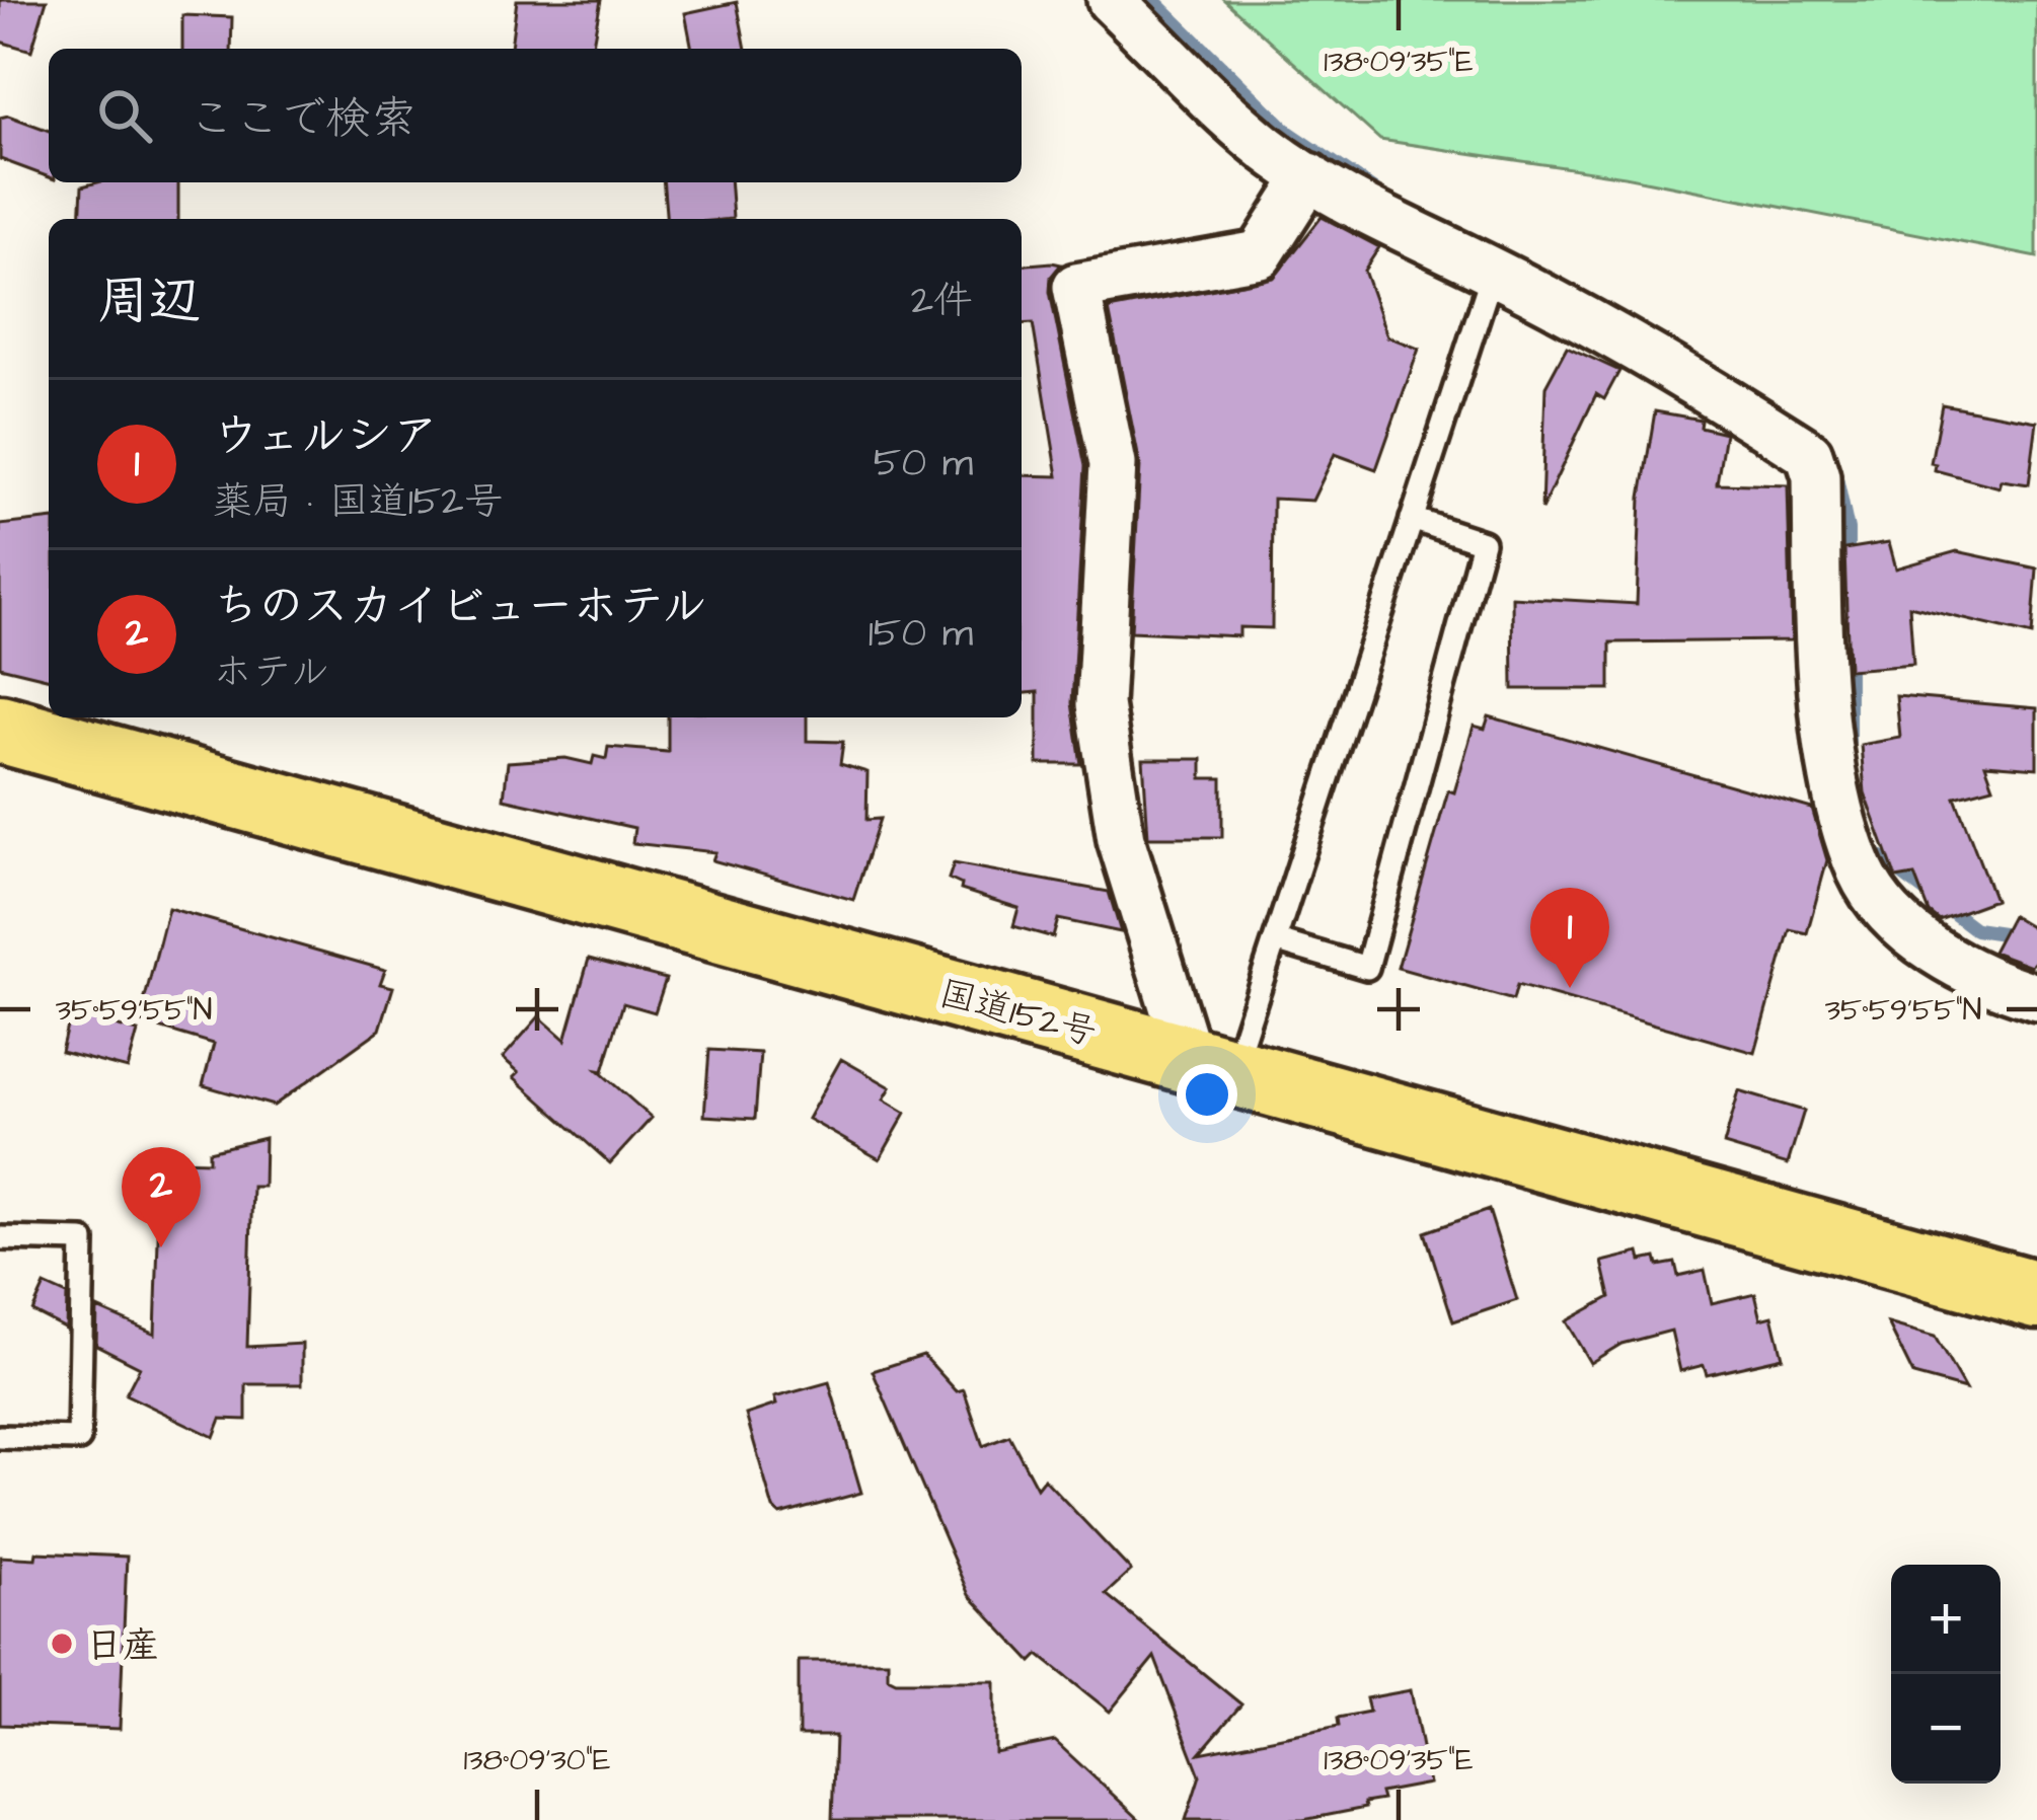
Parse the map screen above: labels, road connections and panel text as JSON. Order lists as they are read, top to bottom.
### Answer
{
  "streets": {
    "highway": ["国道152号"]
  },
  "places": ["日産"],
  "page": {
    "search": "ここで検索",
    "heading": ["周辺", "2件"],
    "list": [
      {
        "mark": "1",
        "name": "ウェルシア",
        "note": "薬局 · 国道152号",
        "value": "50 m"
      },
      {
        "mark": "2",
        "name": "ちのスカイビューホテル",
        "note": "ホテル",
        "value": "150 m"
      }
    ],
    "pins": ["1", "2"],
    "map_buttons": ["+", "−"]
  },
  "coordinates": ["138°09'35\"E", "35°59'55\"N", "138°09'30\"E"]
}
